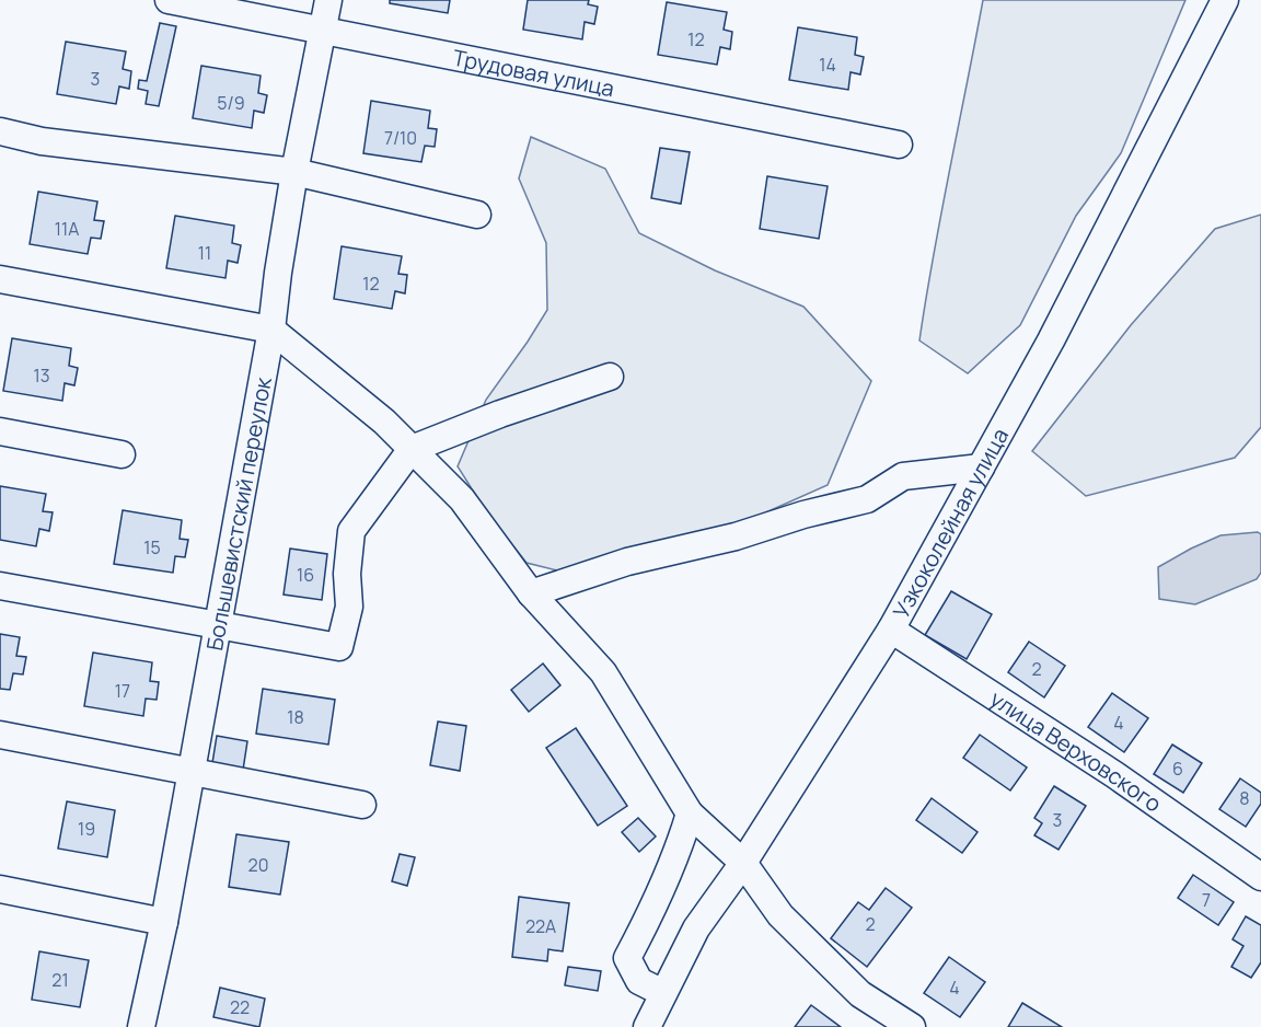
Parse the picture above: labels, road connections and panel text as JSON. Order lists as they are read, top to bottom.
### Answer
{
  "streets": {
    "street": [
      "Трудовая улица",
      "Большевистский переулок",
      "Узкоколейная улица",
      "улица Верховского"
    ]
  },
  "crossings": [
    ["Трудовая улица", "Большевистский переулок"],
    ["Узкоколейная улица", "улица Верховского"]
  ],
  "house_numbers": [
    "12",
    "14",
    "3",
    "5/9",
    "7/10",
    "11А",
    "11",
    "12",
    "13",
    "15",
    "16",
    "2",
    "17",
    "18",
    "4",
    "6",
    "8",
    "3",
    "19",
    "20",
    "7",
    "2",
    "22А",
    "21",
    "4",
    "22"
  ]
}
